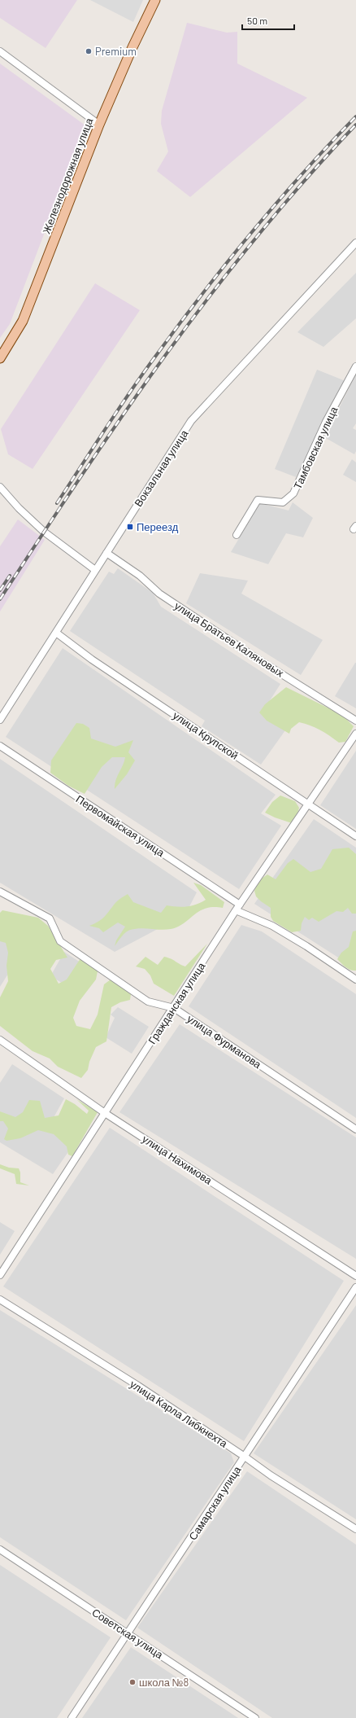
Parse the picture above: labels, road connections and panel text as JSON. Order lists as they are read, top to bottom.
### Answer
{
  "streets": {
    "main road": ["Железнодорожная улица"],
    "street": [
      "Тамбовская улица",
      "Вокзальная улица",
      "улица Братьев Каляновых",
      "улица Крупской",
      "Первомайская улица",
      "Гражданская улица",
      "улица Фурманова",
      "улица Нахимова",
      "улица Карла Либкнехта",
      "Самарская улица",
      "Советская улица"
    ]
  },
  "crossings": [
    ["Вокзальная улица", "улица Братьев Каляновых"],
    ["Вокзальная улица", "улица Крупской"],
    ["улица Крупской", "Гражданская улица"],
    ["Первомайская улица", "Гражданская улица"],
    ["Гражданская улица", "улица Фурманова"],
    ["Гражданская улица", "улица Нахимова"],
    ["улица Карла Либкнехта", "Самарская улица"],
    ["Самарская улица", "Советская улица"]
  ],
  "places": {
    "other": ["Premium", "школа №8"],
    "transit": ["Переезд"]
  },
  "scale_bar": "50 m"
}
